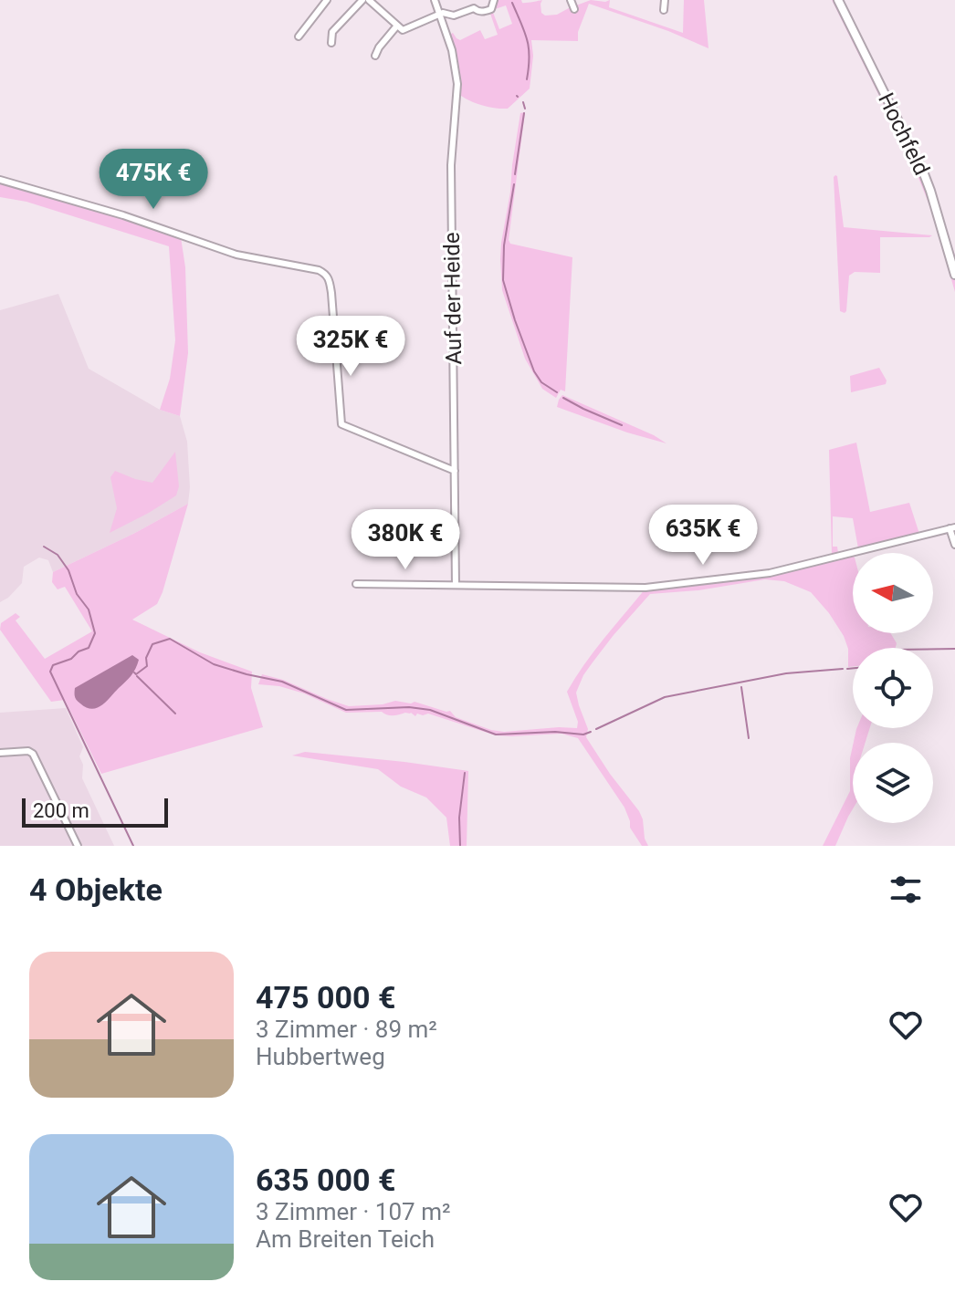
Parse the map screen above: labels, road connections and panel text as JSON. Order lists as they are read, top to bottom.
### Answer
{
  "streets": {
    "street": ["Hochfeld", "Auf der Heide"]
  },
  "scale_bar": "200 m",
  "north": "left",
  "page": {
    "price": [
      "475K €",
      "325K €",
      "635K €",
      "380K €"
    ],
    "scale": "200 m",
    "heading": "4 Objekte",
    "list": [
      {
        "name": "475 000 €",
        "note": "3 Zimmer · 89 m² · Hubbertweg"
      },
      {
        "name": "635 000 €",
        "note": "3 Zimmer · 107 m² · Am Breiten Teich"
      }
    ]
  }
}
